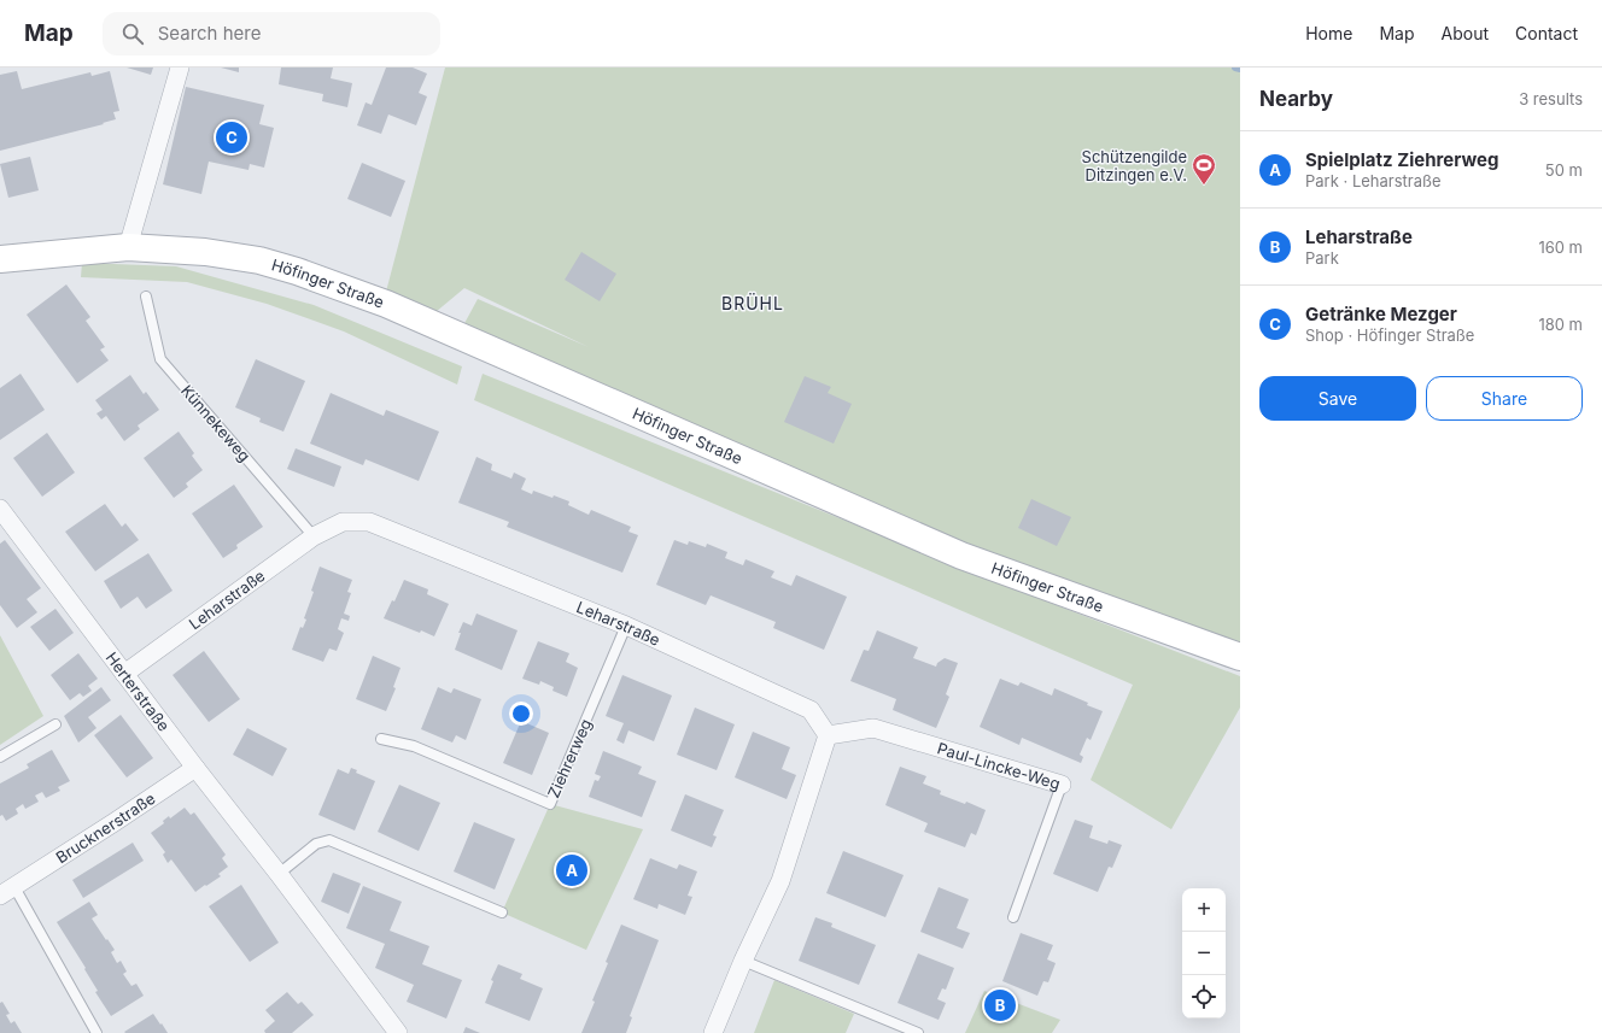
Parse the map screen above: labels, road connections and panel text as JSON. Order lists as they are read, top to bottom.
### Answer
{
  "streets": {
    "street": [
      "Höfinger Straße",
      "Leharstraße",
      "Herterstraße",
      "Paul-Lincke-Weg",
      "Brucknerstraße"
    ],
    "lane": ["Künnekeweg", "Ziehrerweg"]
  },
  "crossings": [
    ["Künnekeweg", "Leharstraße"],
    ["Leharstraße", "Herterstraße"],
    ["Leharstraße", "Ziehrerweg"],
    ["Leharstraße", "Paul-Lincke-Weg"],
    ["Herterstraße", "Brucknerstraße"]
  ],
  "districts": ["BRÜHL"],
  "places": {
    "sports": ["Schützengilde Ditzingen e.V."]
  },
  "page": {
    "header": "Map",
    "search": "Search here",
    "nav": [
      "Home",
      "Map",
      "About",
      "Contact"
    ],
    "heading": ["Nearby", "3 results"],
    "pins": ["C", "A", "B"],
    "list": [
      {
        "mark": "A",
        "name": "Spielplatz Ziehrerweg",
        "note": "Park · Leharstraße",
        "value": "50 m"
      },
      {
        "mark": "B",
        "name": "Leharstraße",
        "note": "Park",
        "value": "160 m"
      },
      {
        "mark": "C",
        "name": "Getränke Mezger",
        "note": "Shop · Höfinger Straße",
        "value": "180 m"
      }
    ],
    "buttons": ["Save", "Share"],
    "map_buttons": ["+", "−"]
  }
}
